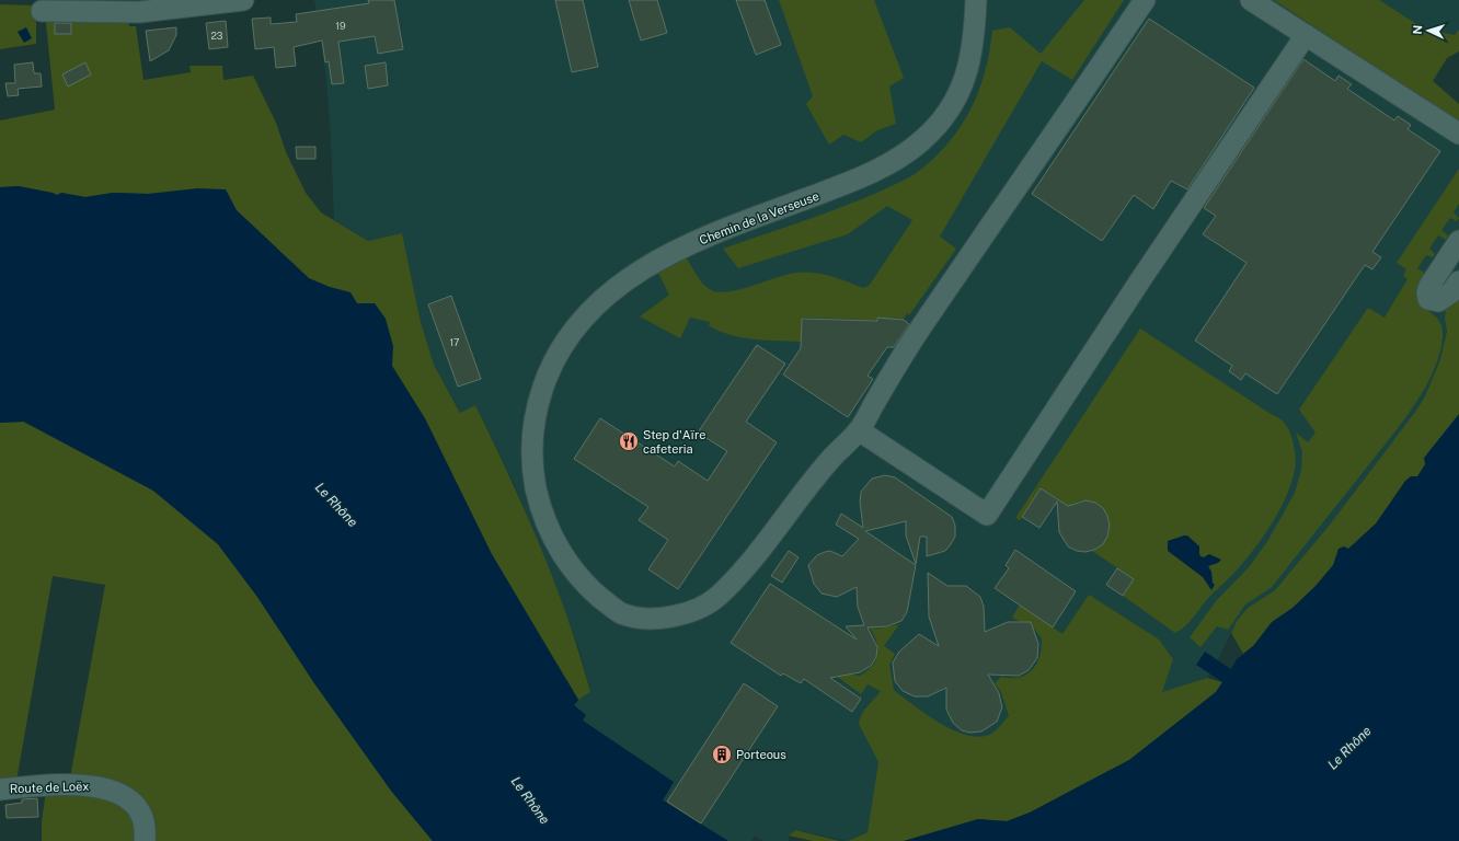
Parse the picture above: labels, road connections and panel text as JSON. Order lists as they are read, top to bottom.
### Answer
{
  "streets": {
    "street": ["Chemin de la Verseuse", "Route de Loëx"]
  },
  "water": ["Le Rhône"],
  "places": {
    "restaurant": ["Step d'Aïre cafeteria"],
    "building": ["Porteous"]
  },
  "house_numbers": ["19", "23", "17"],
  "north": "left"
}
